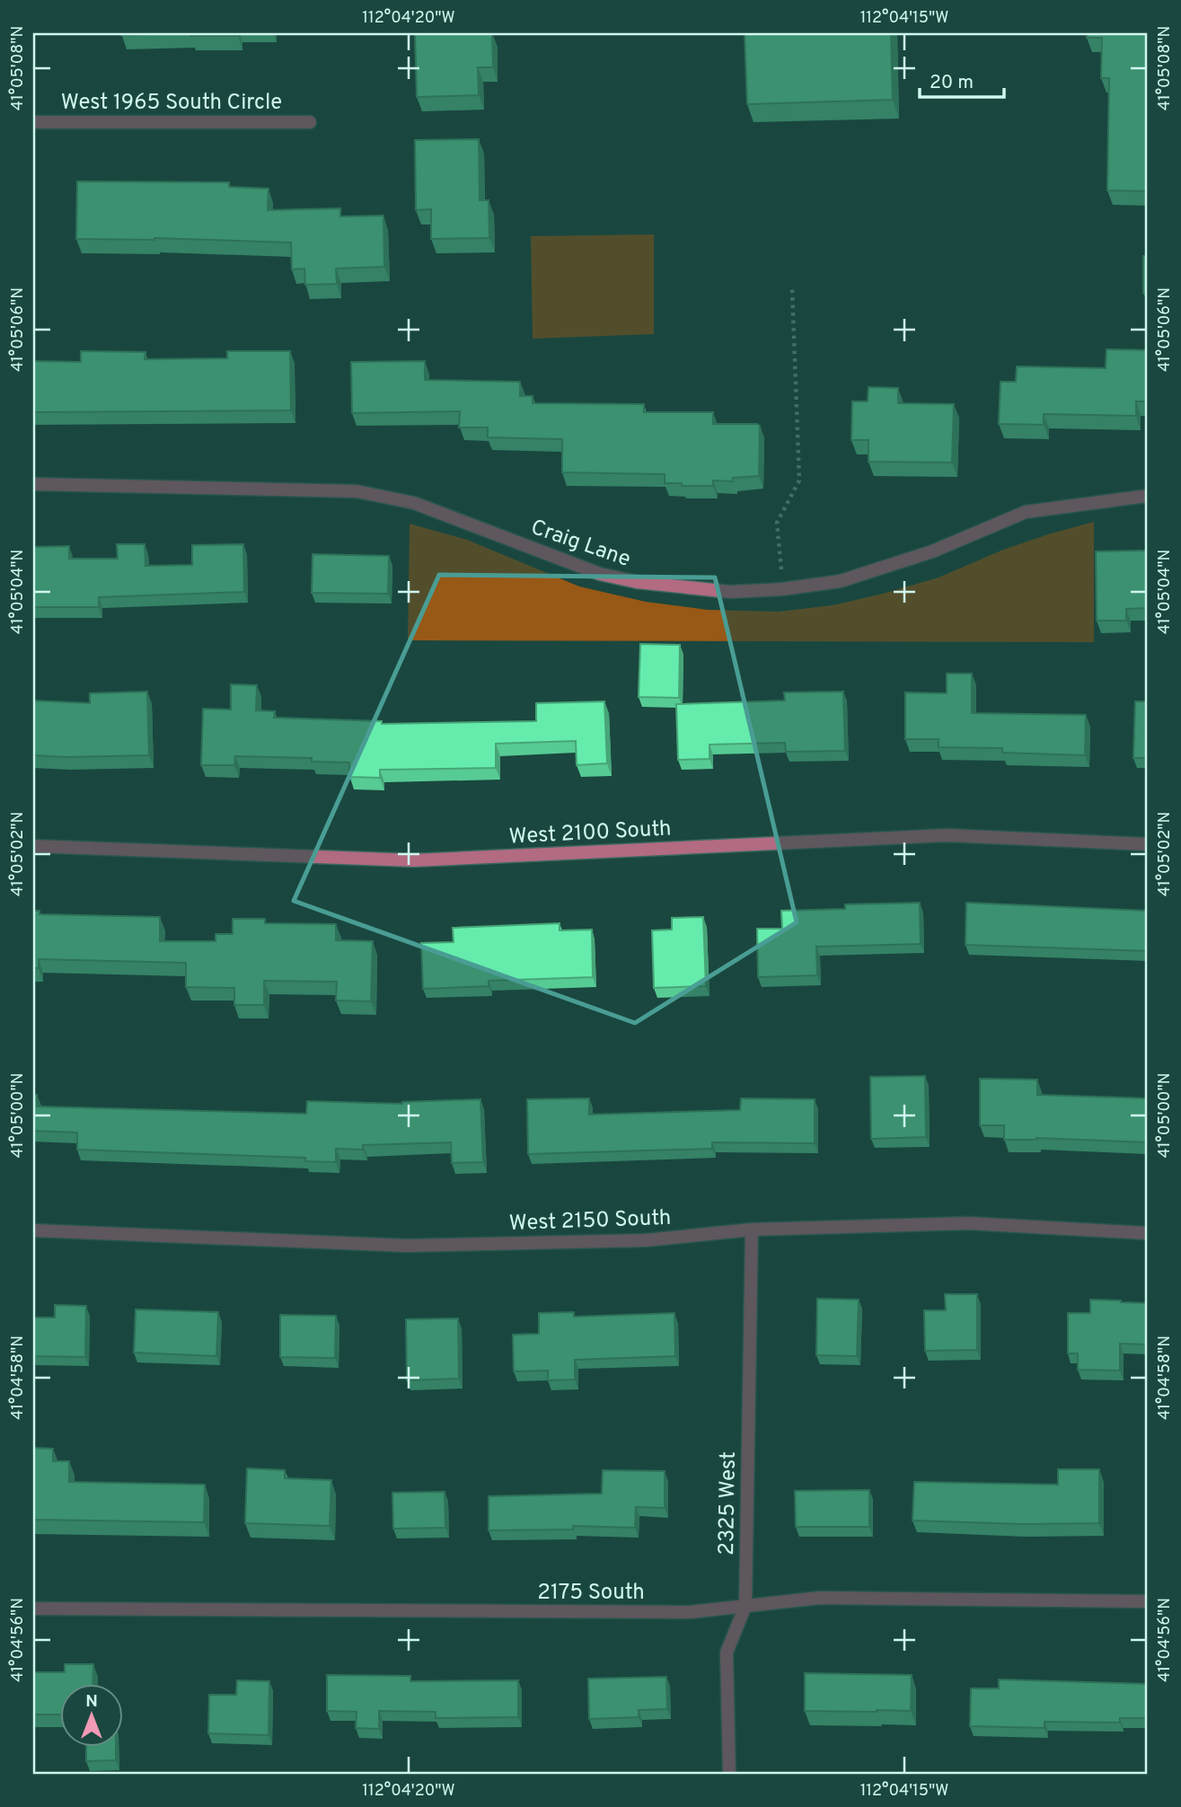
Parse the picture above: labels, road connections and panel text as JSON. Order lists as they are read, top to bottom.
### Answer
{
  "streets": {
    "street": [
      "West 1965 South Circle",
      "Craig Lane",
      "West 2100 South",
      "West 2150 South",
      "2325 West",
      "2175 South"
    ]
  },
  "crossings": [
    ["West 2150 South", "2325 West"],
    ["2325 West", "2175 South"]
  ],
  "scale_bar": "20 m",
  "north": "top",
  "coordinates": [
    "112°04'20\"W",
    "112°04'15\"W",
    "41°05'08\"N",
    "41°05'06\"N",
    "41°05'04\"N",
    "41°05'02\"N",
    "41°05'00\"N",
    "41°04'58\"N",
    "41°04'56\"N"
  ]
}
